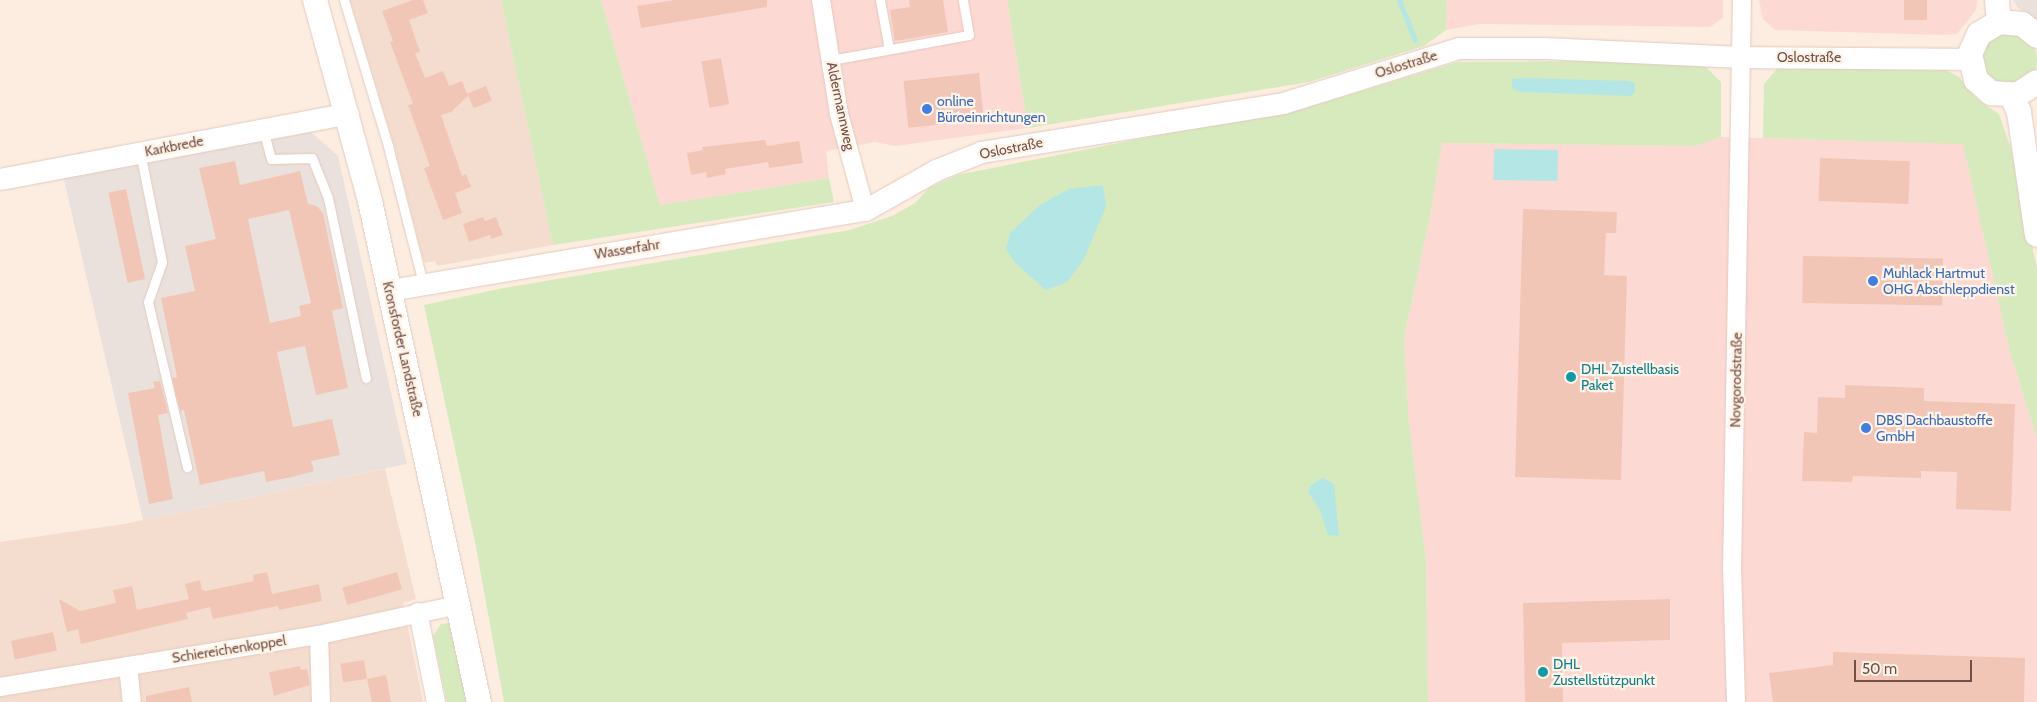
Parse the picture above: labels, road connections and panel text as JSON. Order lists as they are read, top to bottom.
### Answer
{
  "streets": {
    "main road": ["Kronsforder Landstraße"],
    "street": [
      "Oslostraße",
      "Aldermannweg",
      "Karkbrede",
      "Wasserfahr",
      "Novgorodstraße",
      "Schiereichenkoppel"
    ]
  },
  "crossings": [
    ["Oslostraße", "Aldermannweg"],
    ["Oslostraße", "Wasserfahr"],
    ["Oslostraße", "Novgorodstraße"],
    ["Aldermannweg", "Wasserfahr"],
    ["Karkbrede", "Kronsforder Landstraße"],
    ["Wasserfahr", "Kronsforder Landstraße"],
    ["Kronsforder Landstraße", "Schiereichenkoppel"]
  ],
  "places": [
    "online Büroeinrichtungen",
    "Muhlack Hartmut OHG Abschleppdienst",
    "DHL Zustellbasis Paket",
    "DBS Dachbaustoffe GmbH",
    "DHL Zustellstützpunkt"
  ],
  "scale_bar": "50 m"
}
